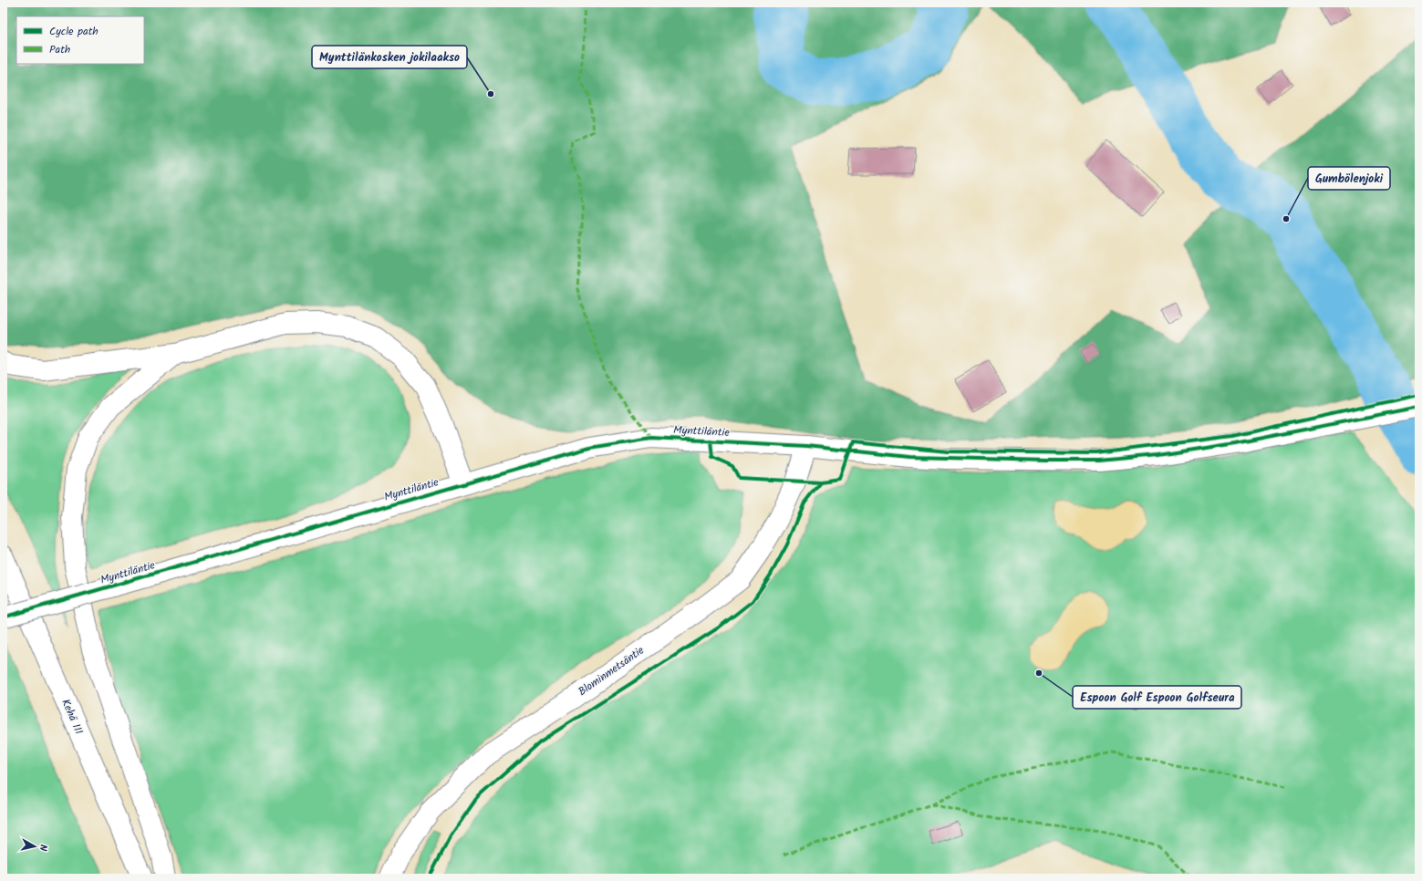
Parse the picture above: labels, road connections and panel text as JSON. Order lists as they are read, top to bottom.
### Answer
{
  "streets": {
    "main road": ["Mynttiläntie", "Blominmetsäntie", "Kehä III"]
  },
  "crossings": [
    ["Mynttiläntie", "Blominmetsäntie"]
  ],
  "places": ["Mynttilänkosken jokilaakso", "Gumbölenjoki", "Espoon Golf Espoon Golfseura"],
  "legend": ["Cycle path", "Path"],
  "north": "right"
}
